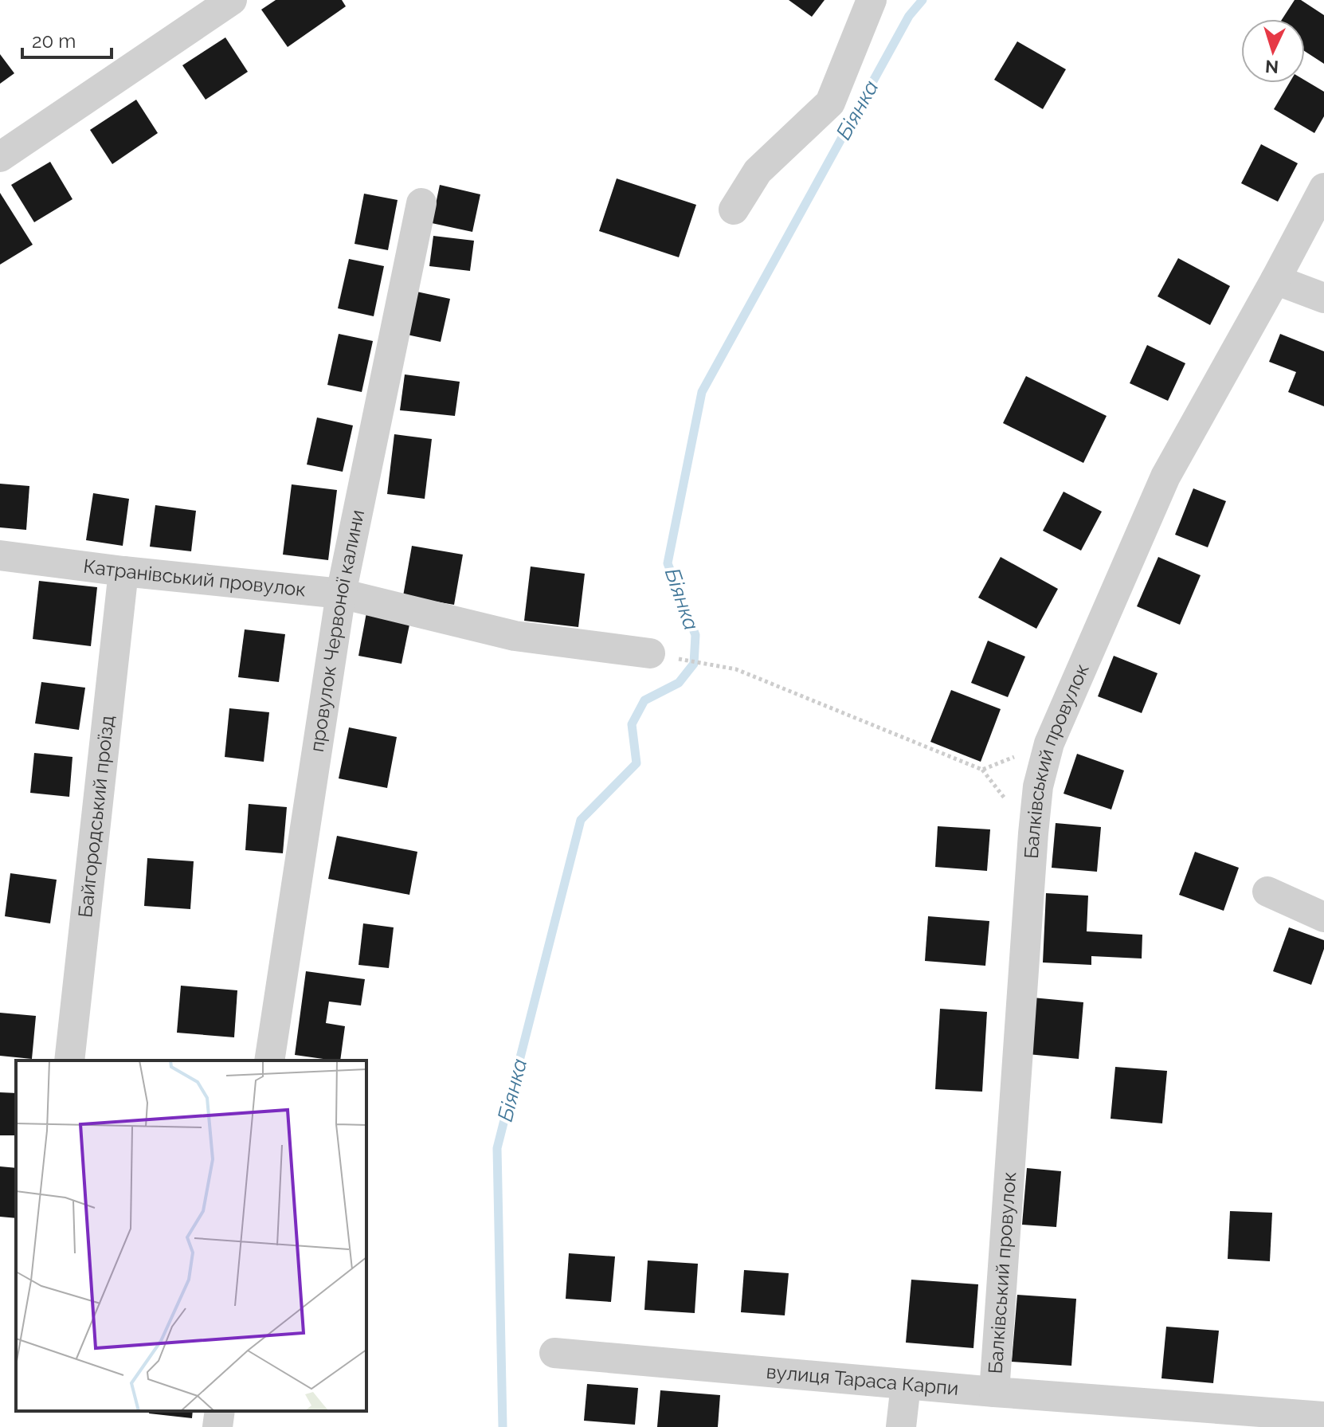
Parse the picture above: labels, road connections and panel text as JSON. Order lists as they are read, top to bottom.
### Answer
{
  "streets": {
    "street": [
      "Катранівський провулок",
      "провулок Червоної калини",
      "Балківський провулок",
      "Байгородський проїзд",
      "вулиця Тараса Карпи"
    ]
  },
  "crossings": [
    ["Катранівський провулок", "провулок Червоної калини"],
    ["Катранівський провулок", "Байгородський проїзд"],
    ["Балківський провулок", "вулиця Тараса Карпи"]
  ],
  "water": ["Біянка"],
  "scale_bar": "20 m",
  "north": "bottom"
}
